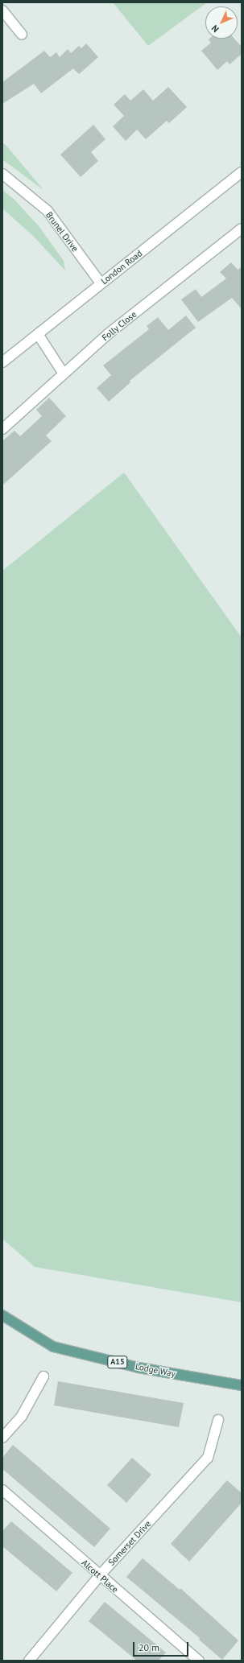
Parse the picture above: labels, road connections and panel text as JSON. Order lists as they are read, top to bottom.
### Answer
{
  "streets": {
    "main road": ["A15", "Lodge Way"],
    "street": [
      "Brunel Drive",
      "London Road",
      "Folly Close",
      "Somerset Drive",
      "Alcott Place"
    ]
  },
  "crossings": [
    ["Brunel Drive", "London Road"],
    ["Somerset Drive", "Alcott Place"]
  ],
  "scale_bar": "20 m",
  "north": "bottom left"
}
